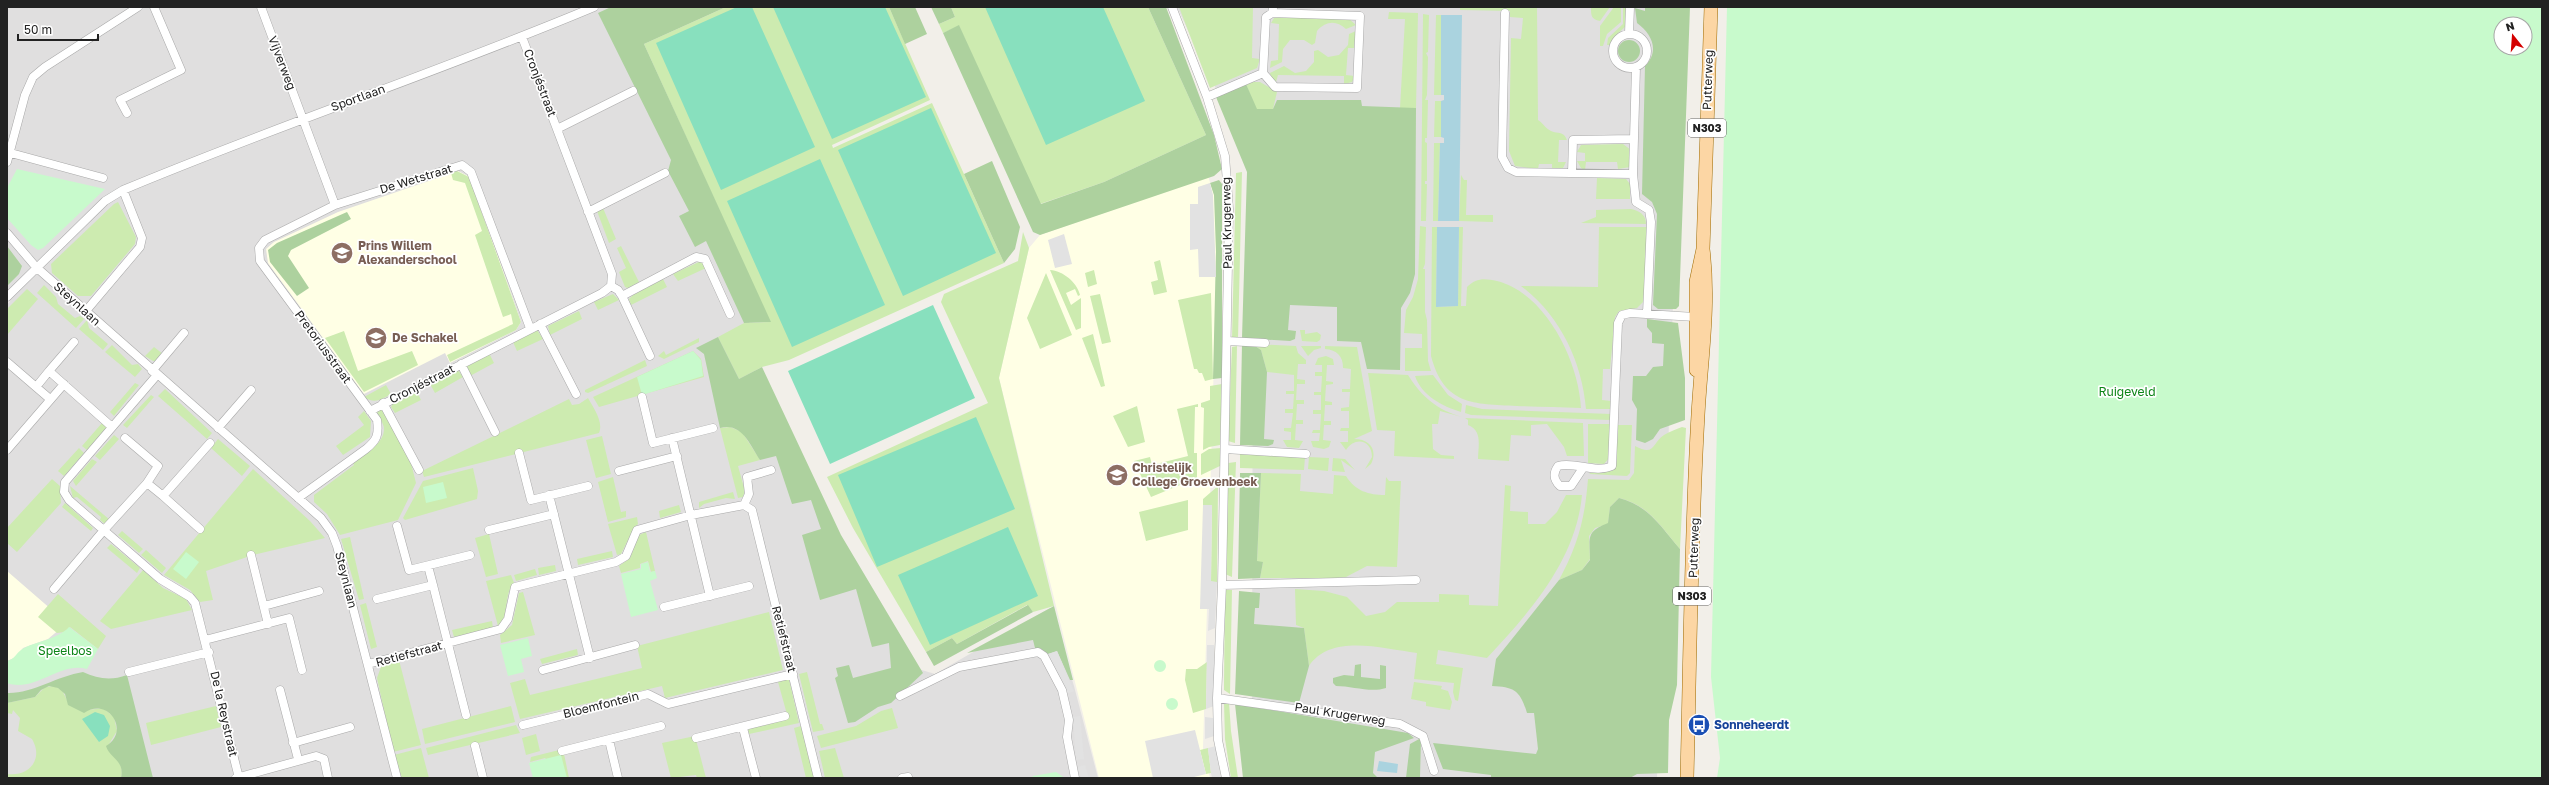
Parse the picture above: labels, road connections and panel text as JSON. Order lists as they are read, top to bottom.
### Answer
{
  "streets": {
    "main road": ["Putterweg", "N303"],
    "street": [
      "Vijverweg",
      "Cronjéstraat",
      "Sportlaan",
      "De Wetstraat",
      "Paul Krugerweg",
      "Steynlaan",
      "Pretoriusstraat",
      "Retiefstraat",
      "Bloemfontein",
      "De la Reystraat"
    ]
  },
  "crossings": [
    ["Vijverweg", "Sportlaan"],
    ["Cronjéstraat", "Sportlaan"],
    ["Cronjéstraat", "De Wetstraat"],
    ["Cronjéstraat", "Pretoriusstraat"],
    ["Sportlaan", "Steynlaan"],
    ["De Wetstraat", "Pretoriusstraat"],
    ["Steynlaan", "Pretoriusstraat"],
    ["Steynlaan", "Retiefstraat"],
    ["Steynlaan", "De la Reystraat"],
    ["Retiefstraat", "Bloemfontein"]
  ],
  "parks": ["Ruigeveld", "Speelbos"],
  "places": {
    "school or university": ["Prins Willem Alexanderschool", "De Schakel", "Christelijk College Groevenbeek"],
    "bus stop": ["Sonneheerdt"]
  },
  "scale_bar": "50 m",
  "north": "top"
}
